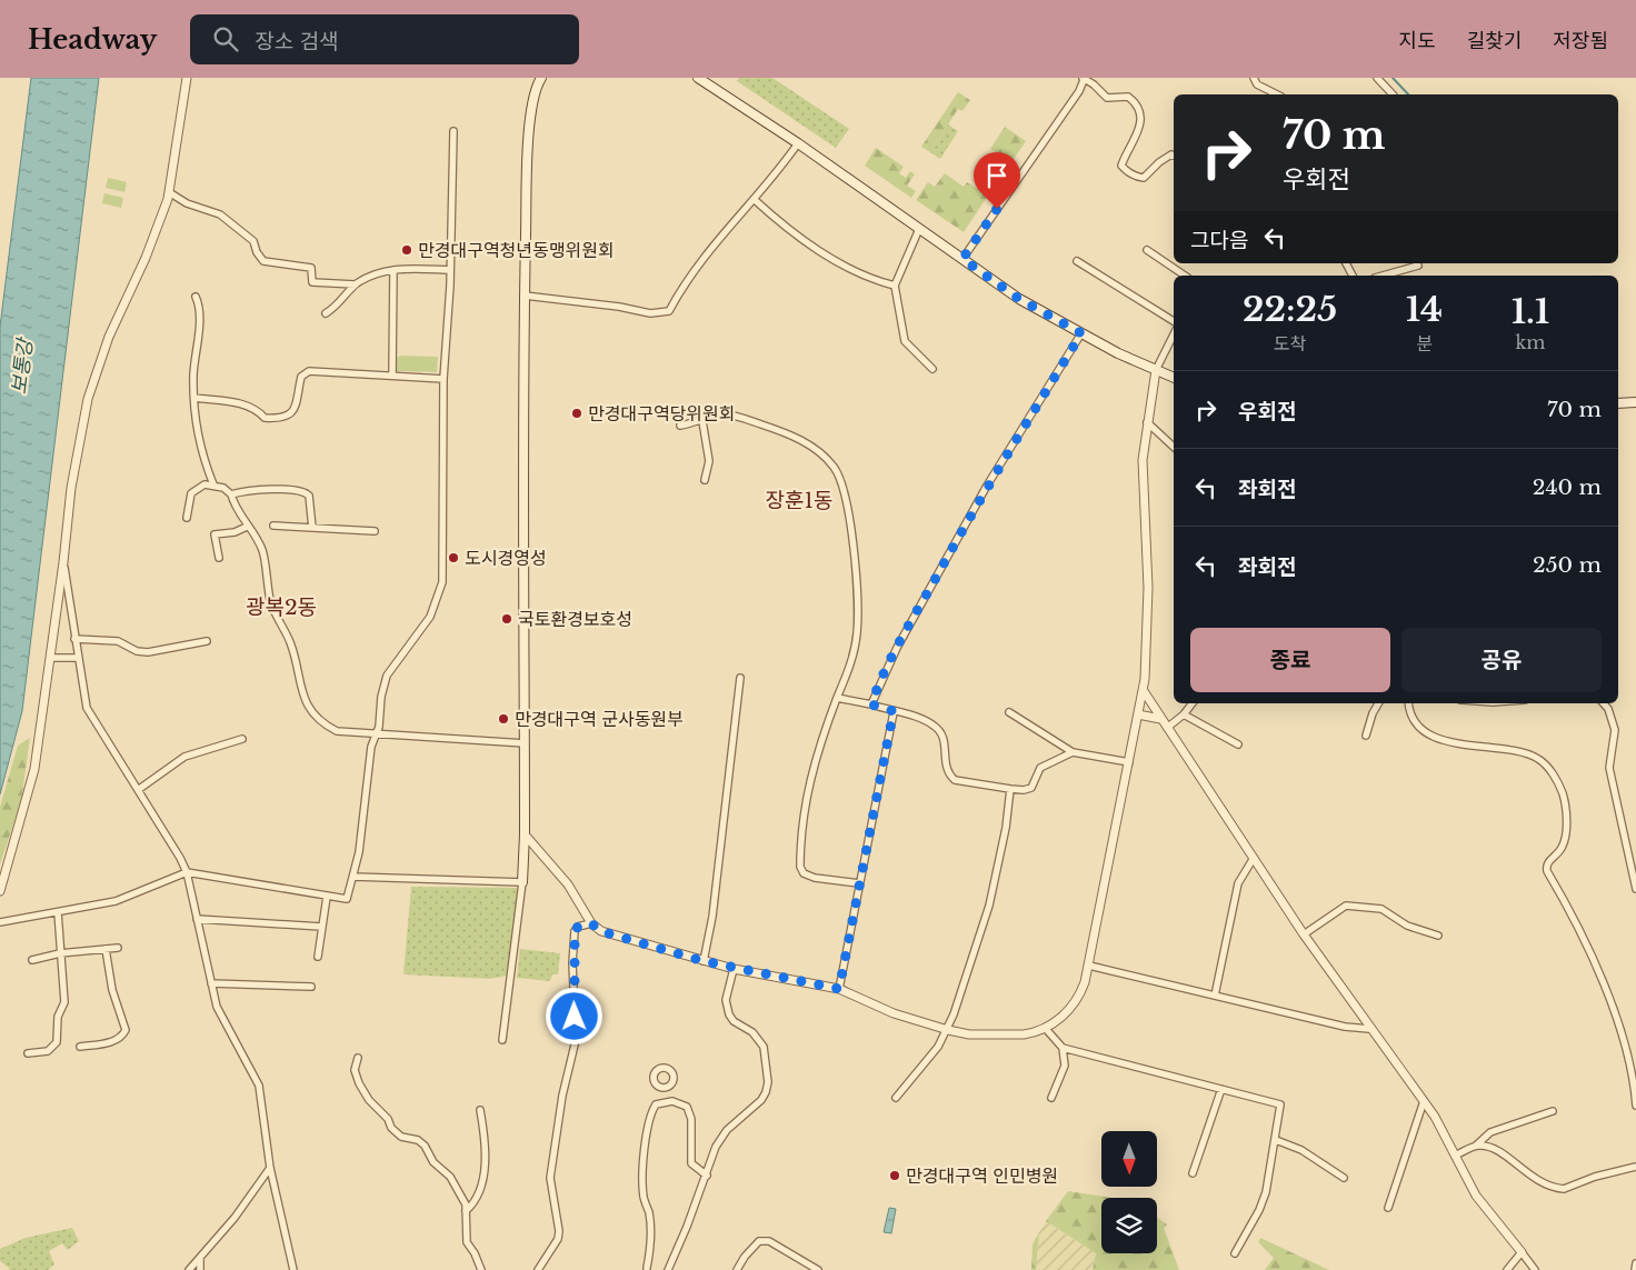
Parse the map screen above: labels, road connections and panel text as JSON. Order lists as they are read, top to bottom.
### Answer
{
  "districts": ["장훈1동", "광복2동"],
  "water": ["보통강"],
  "places": [
    "만경대구역청년동맹위원회",
    "만경대구역당위원회",
    "도시경영성",
    "국토환경보호성",
    "만경대구역 군사동원부",
    "만경대구역 인민병원"
  ],
  "north": "bottom",
  "page": {
    "header": "Headway",
    "search": "장소 검색",
    "nav": ["지도", "길찾기", "저장됨"],
    "turn": ["70 m", "우회전"],
    "then": "그다음",
    "eta": [
      "22:25",
      "도착",
      "14",
      "분",
      "1.1",
      "km"
    ],
    "list": [
      {
        "name": "우회전",
        "value": "70 m"
      },
      {
        "name": "좌회전",
        "value": "240 m"
      },
      {
        "name": "좌회전",
        "value": "250 m"
      }
    ],
    "buttons": ["종료", "공유"]
  }
}
